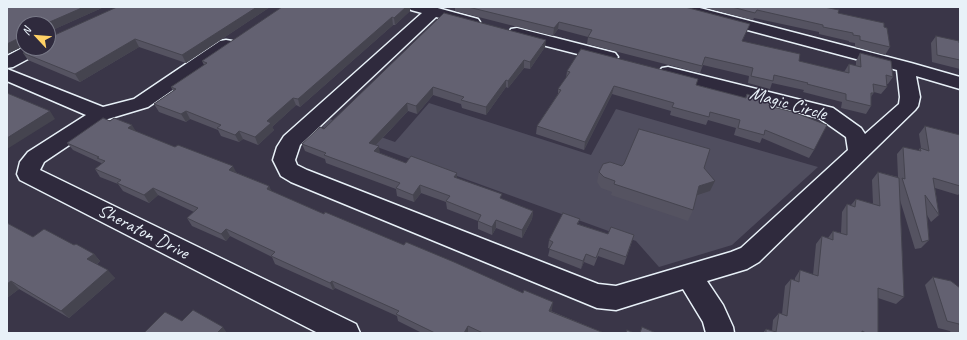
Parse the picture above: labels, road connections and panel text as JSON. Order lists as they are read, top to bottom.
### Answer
{
  "streets": {
    "street": ["Magic Circle", "Sheraton Drive"]
  },
  "north": "top left"
}
